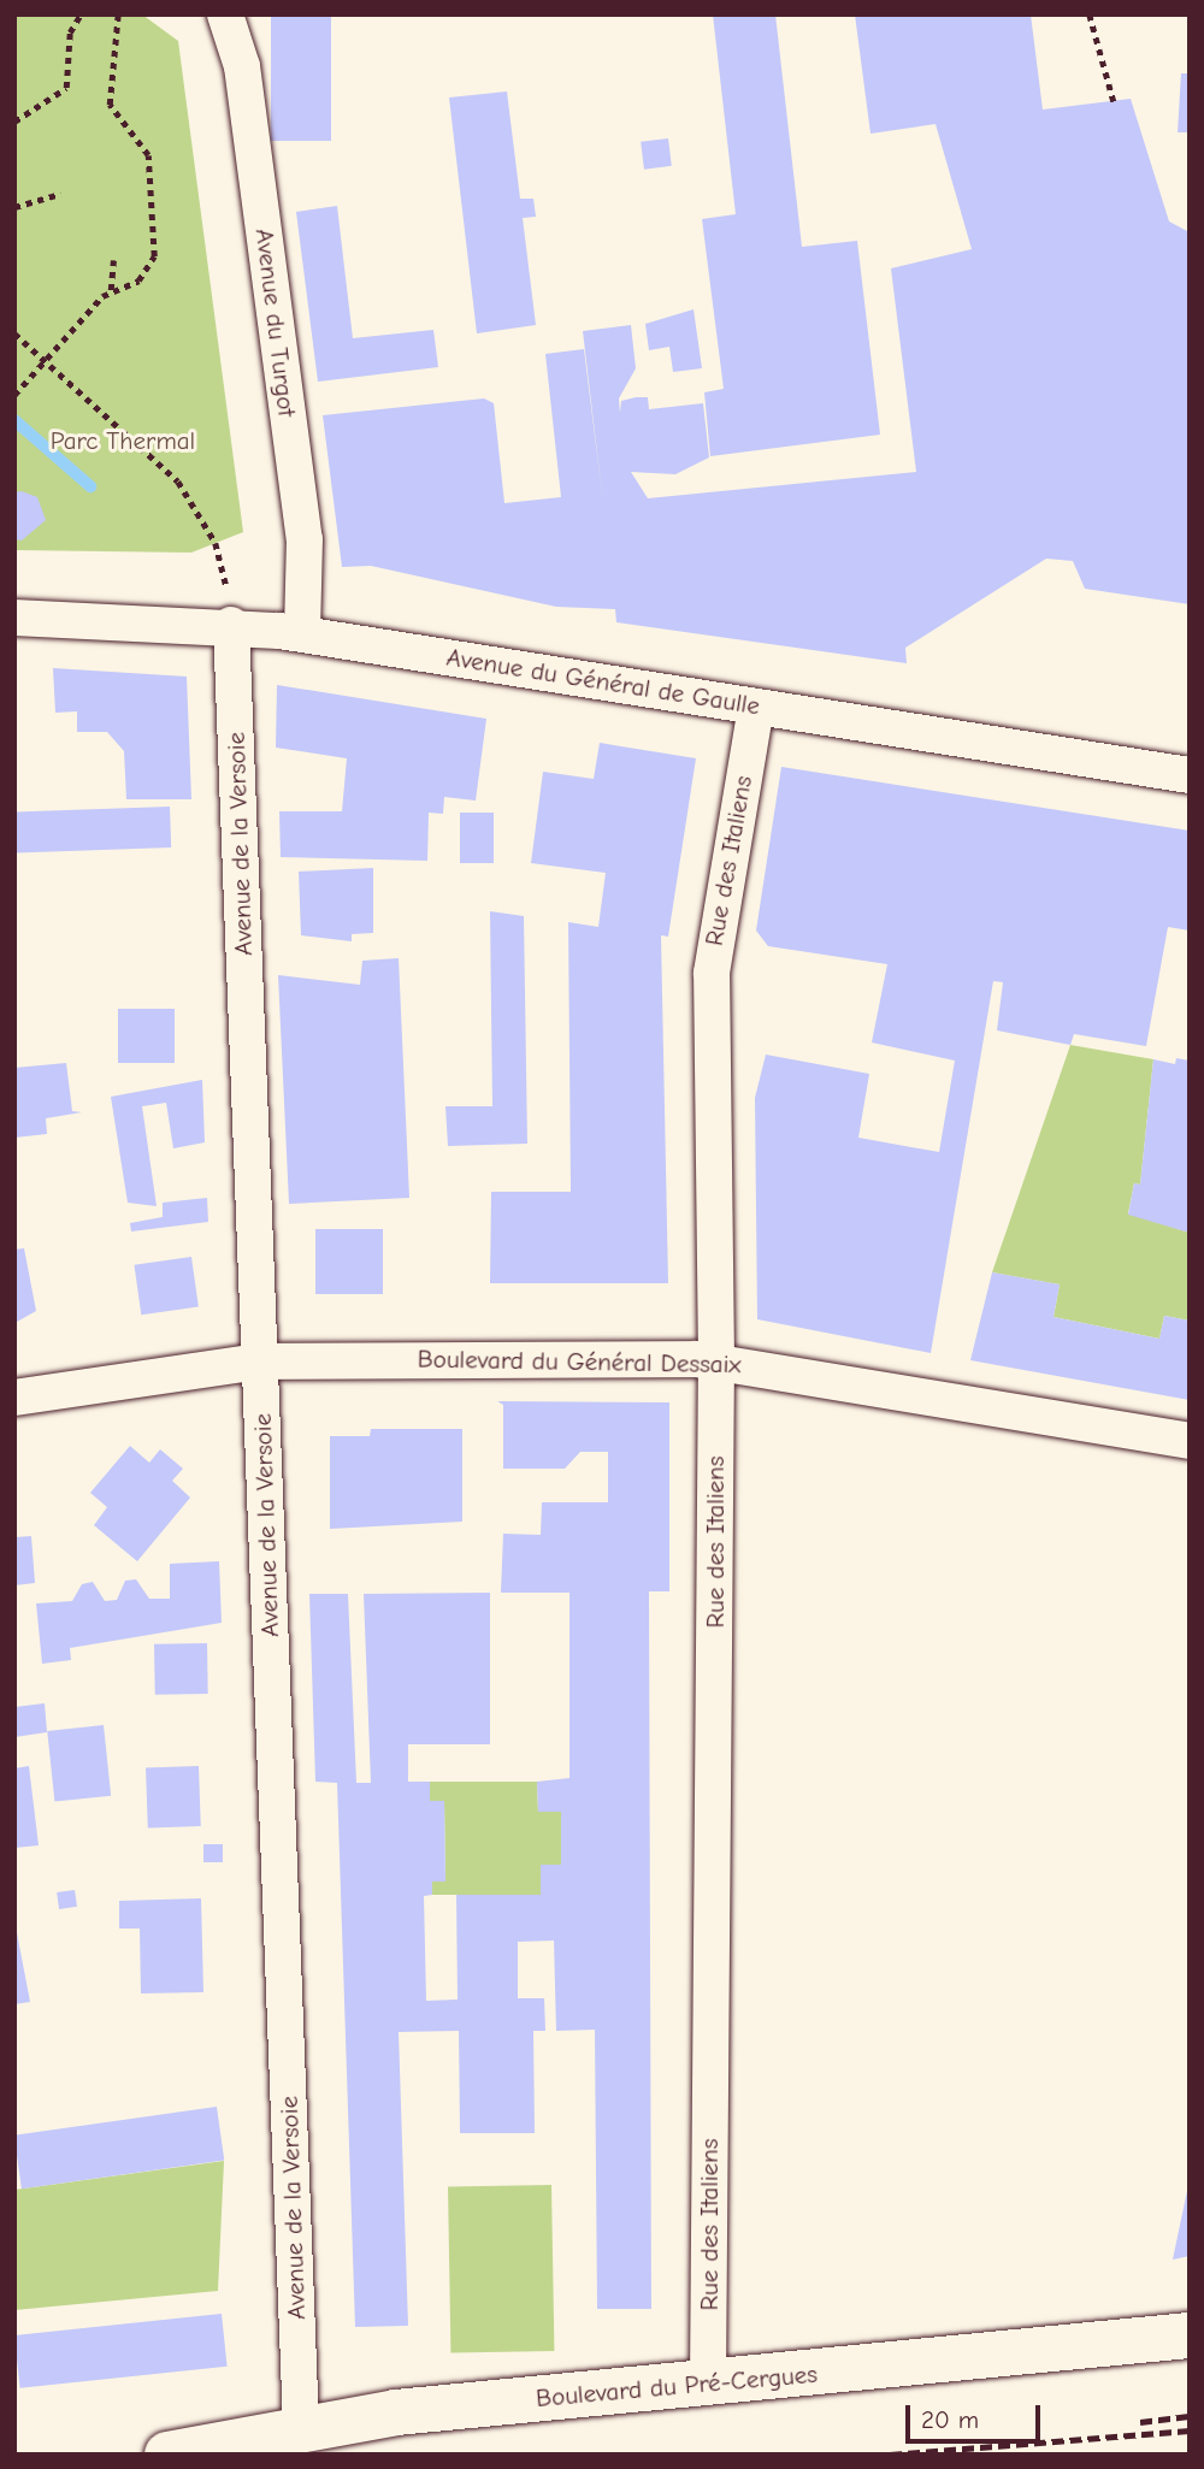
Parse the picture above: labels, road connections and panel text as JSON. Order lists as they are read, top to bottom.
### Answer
{
  "streets": {
    "street": [
      "Avenue du Turgot",
      "Avenue du Général de Gaulle",
      "Avenue de la Versoie",
      "Rue des Italiens",
      "Boulevard du Général Dessaix",
      "Boulevard du Pré-Cergues"
    ]
  },
  "crossings": [
    ["Avenue du Turgot", "Avenue du Général de Gaulle"],
    ["Avenue du Général de Gaulle", "Avenue de la Versoie"],
    ["Avenue du Général de Gaulle", "Rue des Italiens"],
    ["Avenue de la Versoie", "Boulevard du Général Dessaix"],
    ["Avenue de la Versoie", "Boulevard du Pré-Cergues"],
    ["Rue des Italiens", "Boulevard du Général Dessaix"],
    ["Rue des Italiens", "Boulevard du Pré-Cergues"]
  ],
  "parks": ["Parc Thermal"],
  "scale_bar": "20 m"
}
